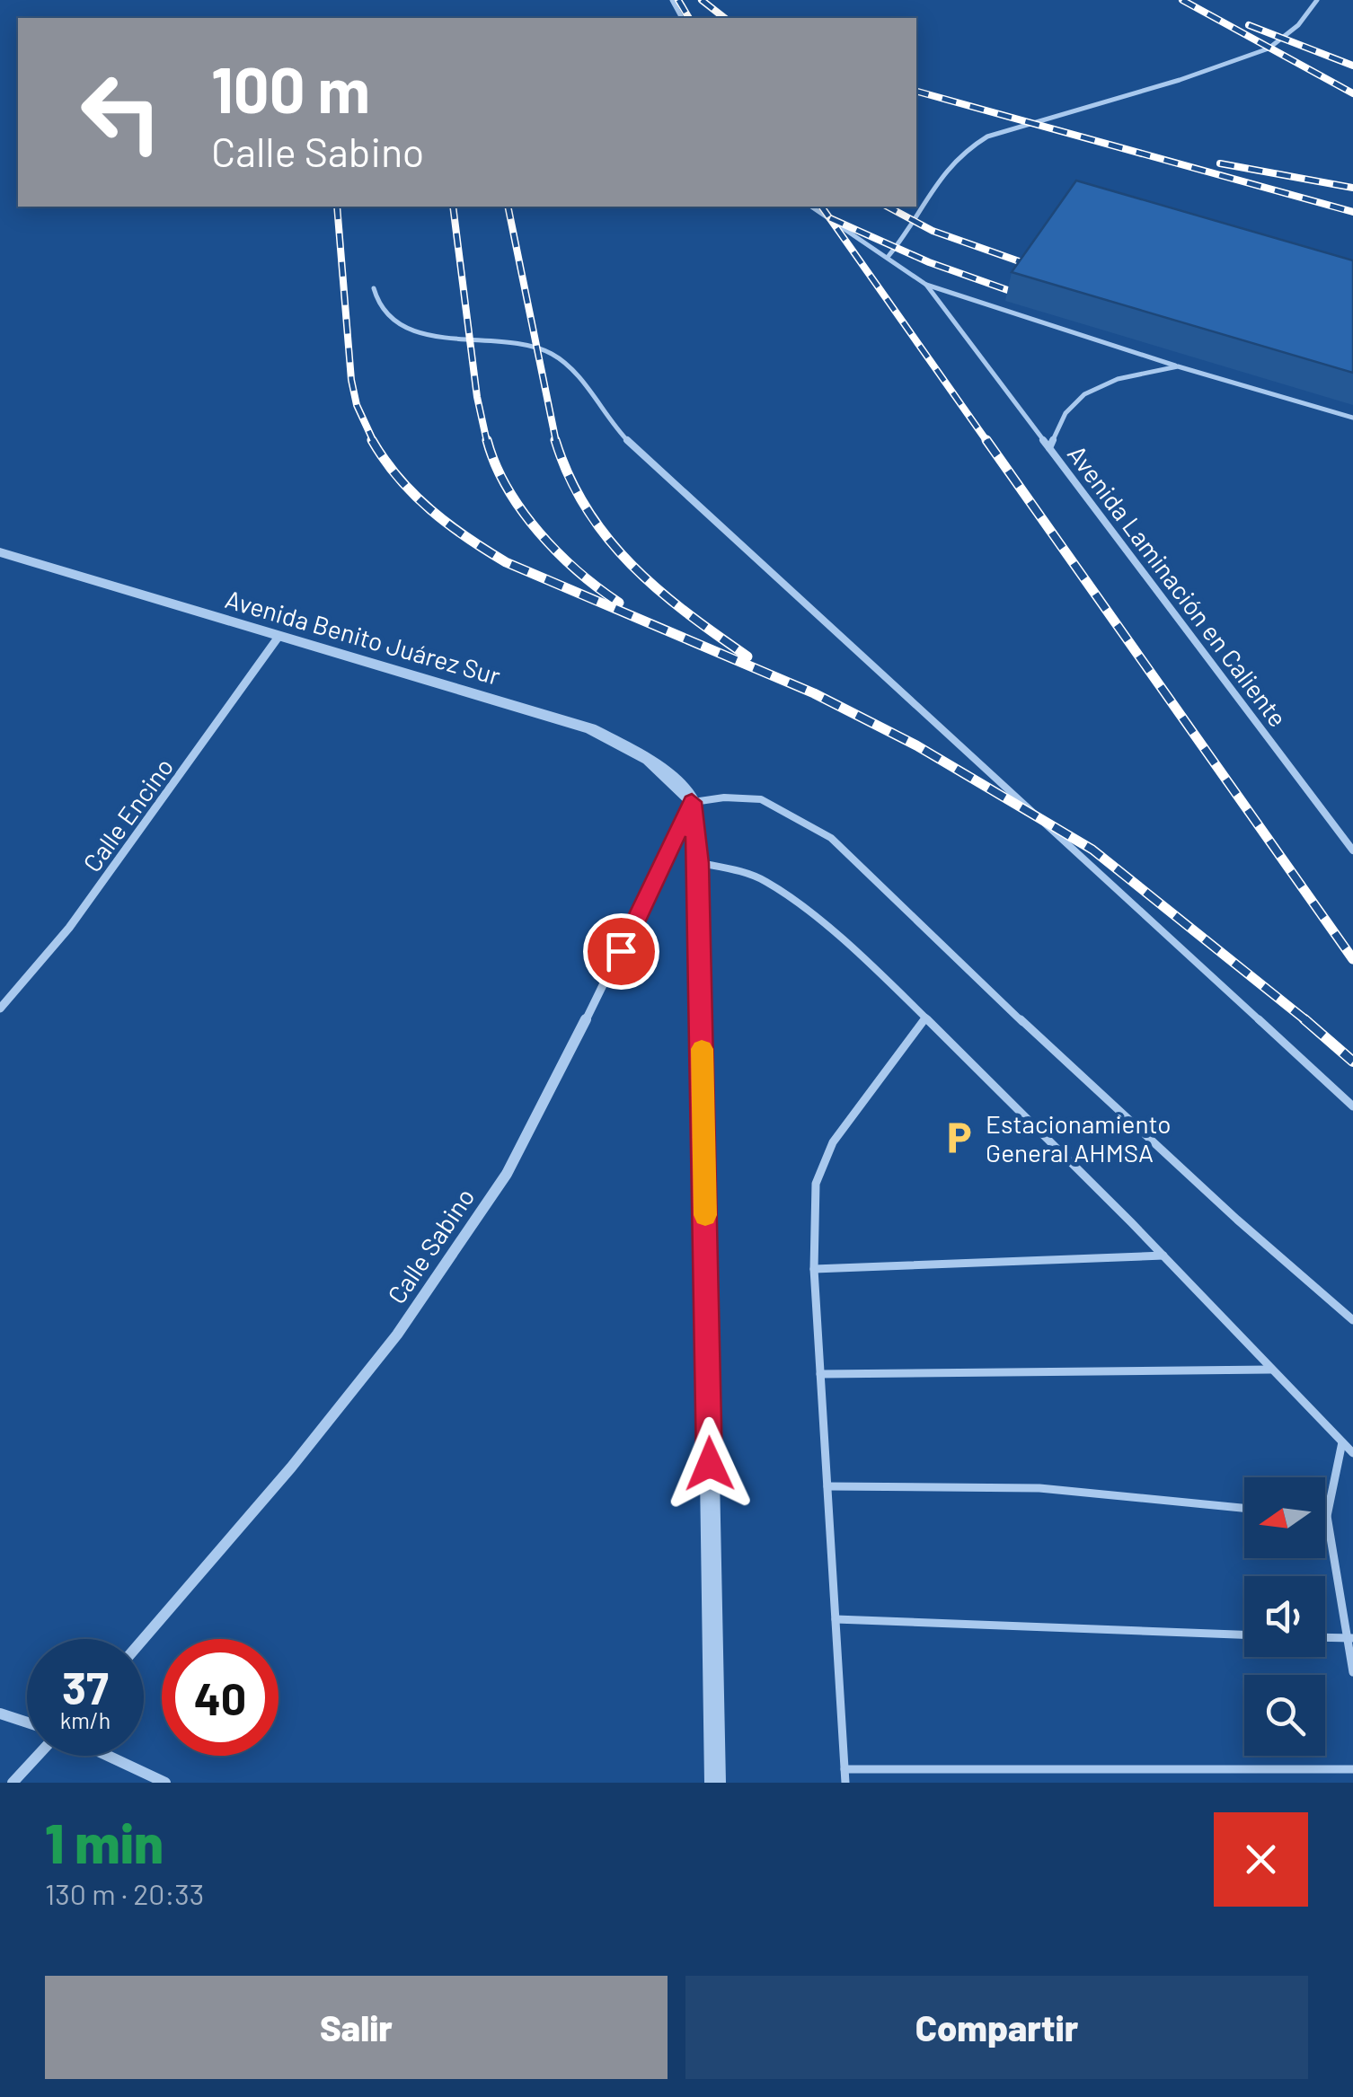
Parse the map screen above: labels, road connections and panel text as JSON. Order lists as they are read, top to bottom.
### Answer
{
  "streets": {
    "street": ["Avenida Benito Juárez Sur", "Calle Encino", "Calle Sabino"],
    "lane": ["Avenida Laminación en Caliente"]
  },
  "crossings": [
    ["Avenida Benito Juárez Sur", "Calle Encino"],
    ["Avenida Benito Juárez Sur", "Calle Sabino"]
  ],
  "places": {
    "parking": ["Estacionamiento General AHMSA"]
  },
  "north": "left",
  "page": {
    "turn": ["100 m", "Calle Sabino"],
    "speed": "37 km/h",
    "limit": "40",
    "heading": ["1 min", "130 m · 20:33"],
    "buttons": ["Salir", "Compartir"]
  }
}
